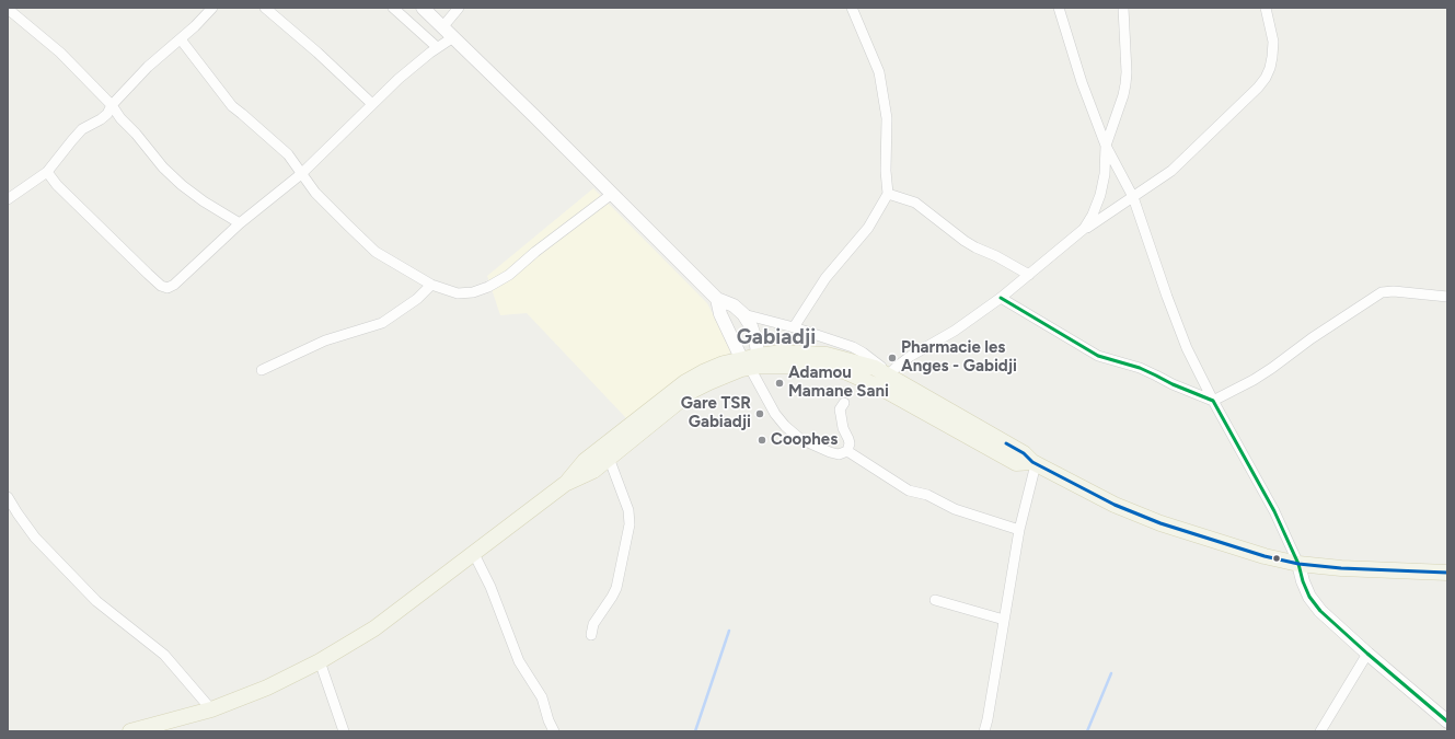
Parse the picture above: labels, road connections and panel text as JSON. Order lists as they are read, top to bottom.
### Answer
{
  "districts": ["Gabiadji"],
  "places": [
    "Pharmacie les Anges - Gabidji",
    "Adamou Mamane Sani",
    "Gare TSR Gabiadji",
    "Coophes"
  ]
}
